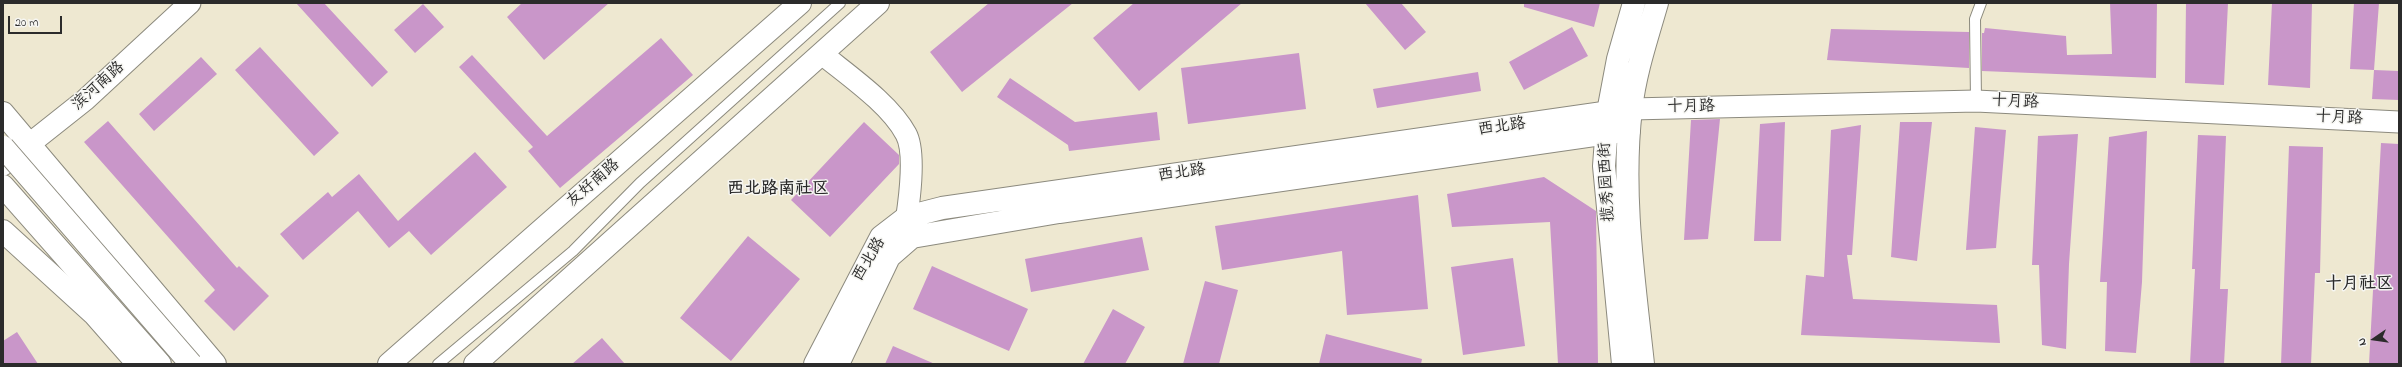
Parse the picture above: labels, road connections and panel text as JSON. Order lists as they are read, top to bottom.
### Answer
{
  "streets": {
    "main road": ["西北路", "揽秀园西街", "友好南路"],
    "street": ["滨河南路", "十月路"]
  },
  "crossings": [
    ["十月路", "西北路"],
    ["十月路", "揽秀园西街"],
    ["西北路", "揽秀园西街"]
  ],
  "districts": ["西北路南社区", "十月社区"],
  "scale_bar": "20 m",
  "north": "left"
}
